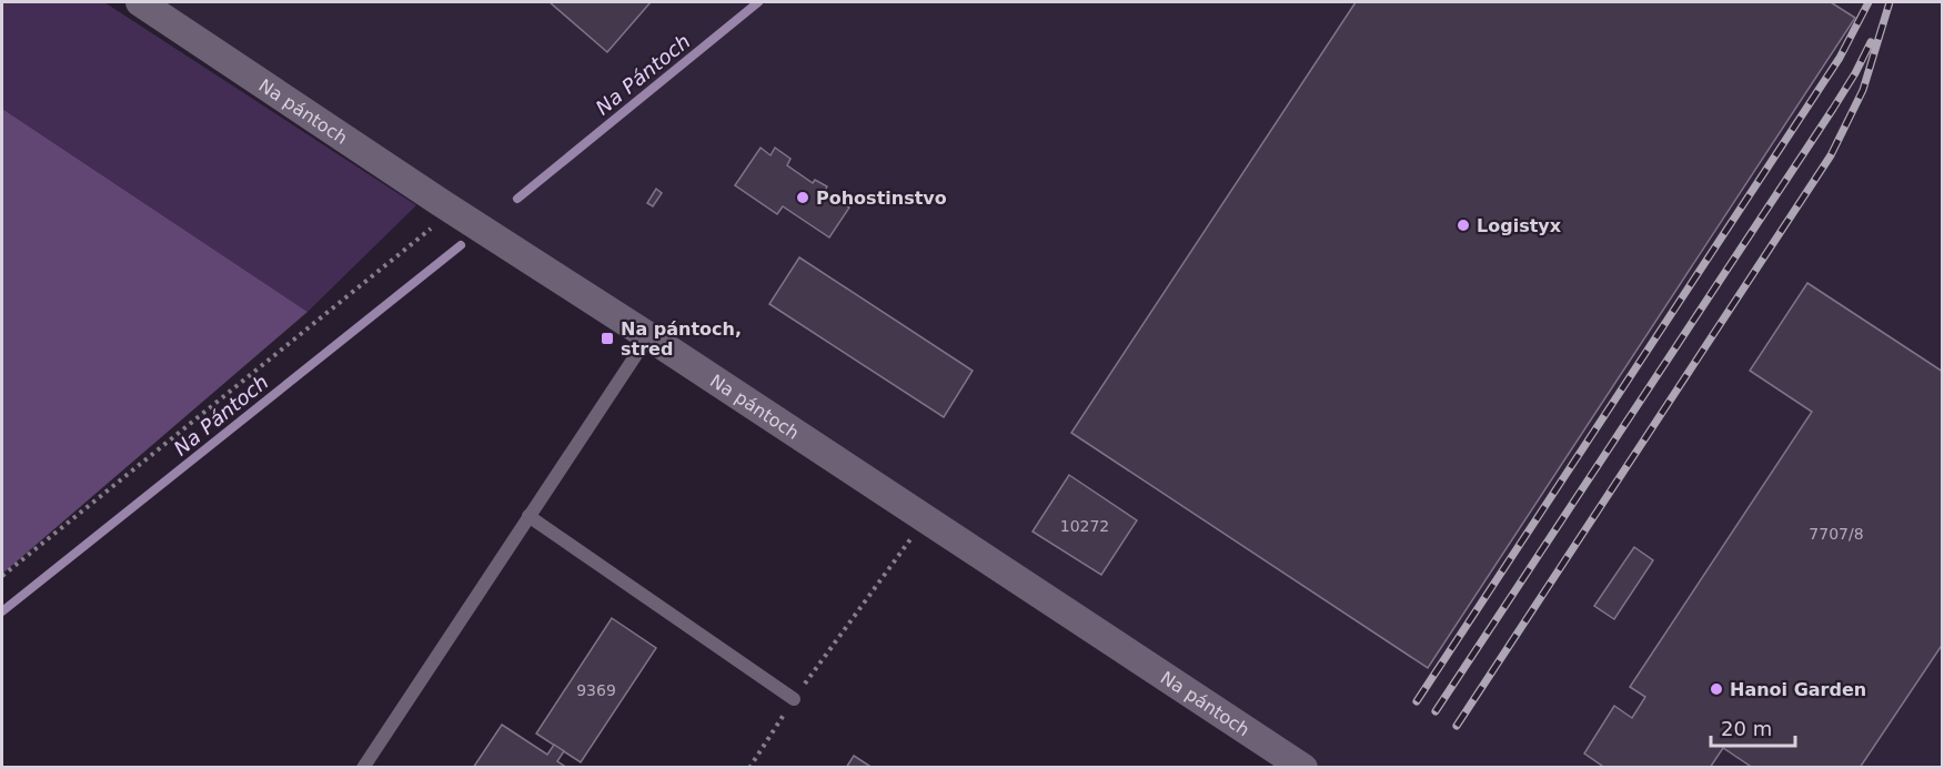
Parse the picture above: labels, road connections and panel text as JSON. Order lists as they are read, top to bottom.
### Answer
{
  "streets": {
    "street": ["Na pántoch"]
  },
  "water": ["Na Pántoch"],
  "places": {
    "other": ["Pohostinstvo", "Logistyx", "Hanoi Garden"],
    "transit": ["Na pántoch, stred"]
  },
  "house_numbers": ["10272", "7707/8", "9369"],
  "scale_bar": "20 m"
}
